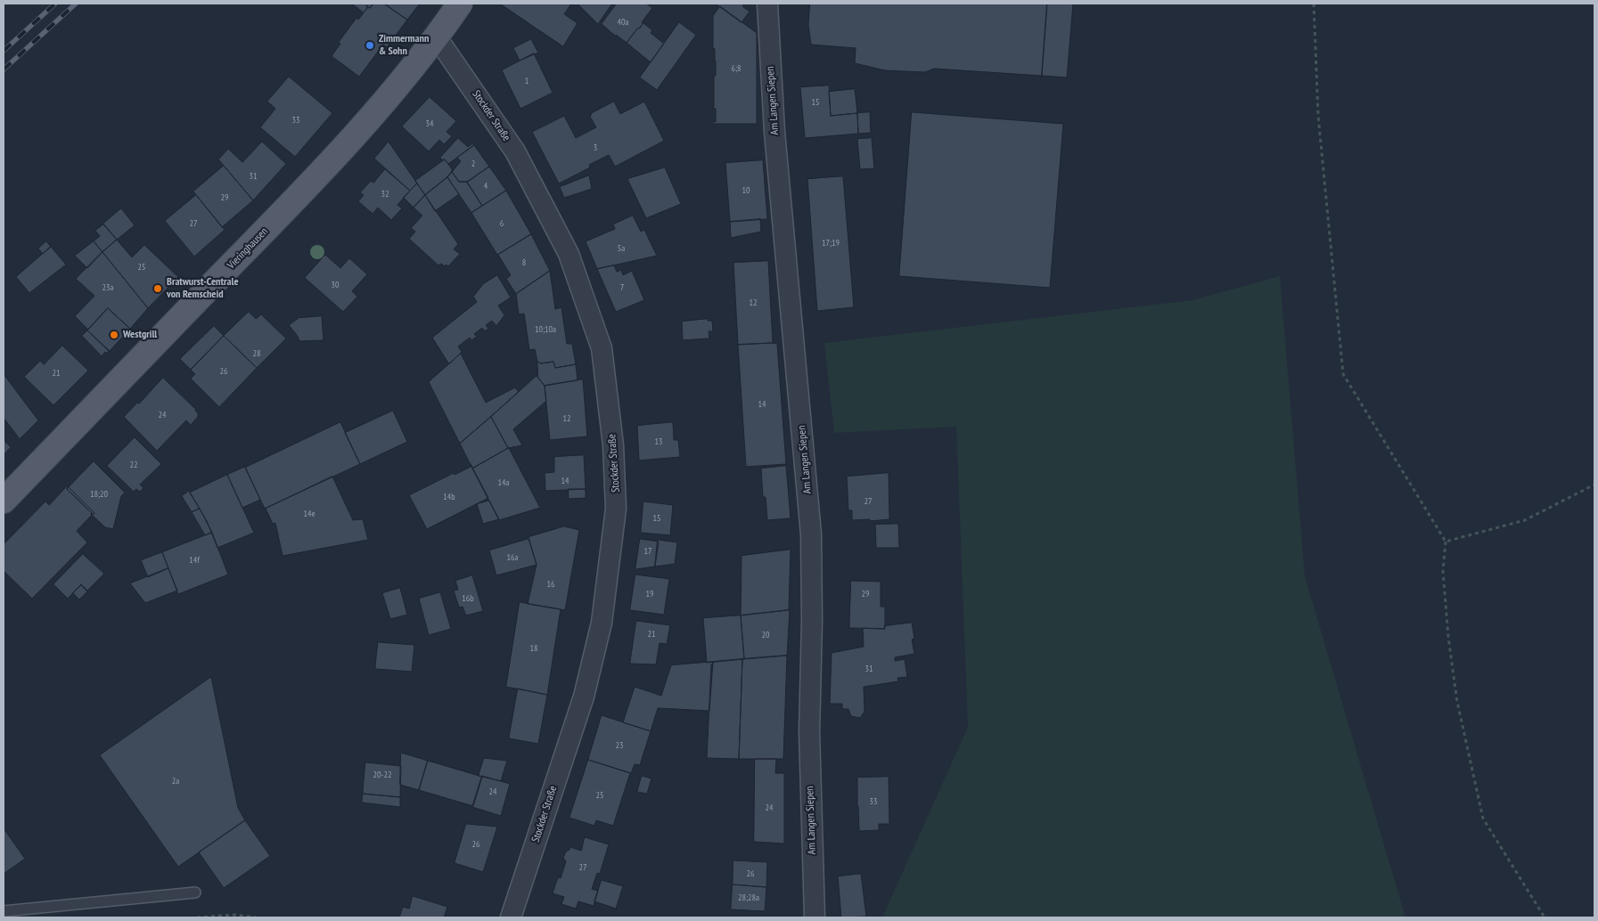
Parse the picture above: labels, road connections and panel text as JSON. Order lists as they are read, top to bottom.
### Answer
{
  "streets": {
    "main road": ["Vieringhausen"],
    "street": ["Am Langen Siepen", "Stockder Straße"]
  },
  "crossings": [
    ["Stockder Straße", "Vieringhausen"]
  ],
  "places": ["Zimmermann & Sohn", "Bratwurst-Centrale von Remscheid", "Westgrill"],
  "house_numbers": [
    "40a",
    "6;8",
    "1",
    "15",
    "33",
    "34",
    "3",
    "2",
    "31",
    "4",
    "10",
    "32",
    "29",
    "27",
    "6",
    "17;19",
    "5a",
    "8",
    "25",
    "30",
    "23a",
    "7",
    "12",
    "10;10a",
    "28",
    "26",
    "21",
    "14",
    "24",
    "12",
    "13",
    "22",
    "14",
    "14a",
    "18;20",
    "14b",
    "27",
    "14e",
    "15",
    "17",
    "16a",
    "14f",
    "16",
    "19",
    "29",
    "16b",
    "21",
    "20",
    "18",
    "31",
    "23",
    "20-22",
    "2a",
    "24",
    "25",
    "33",
    "24",
    "26",
    "27",
    "26",
    "28;28a"
  ]
}
